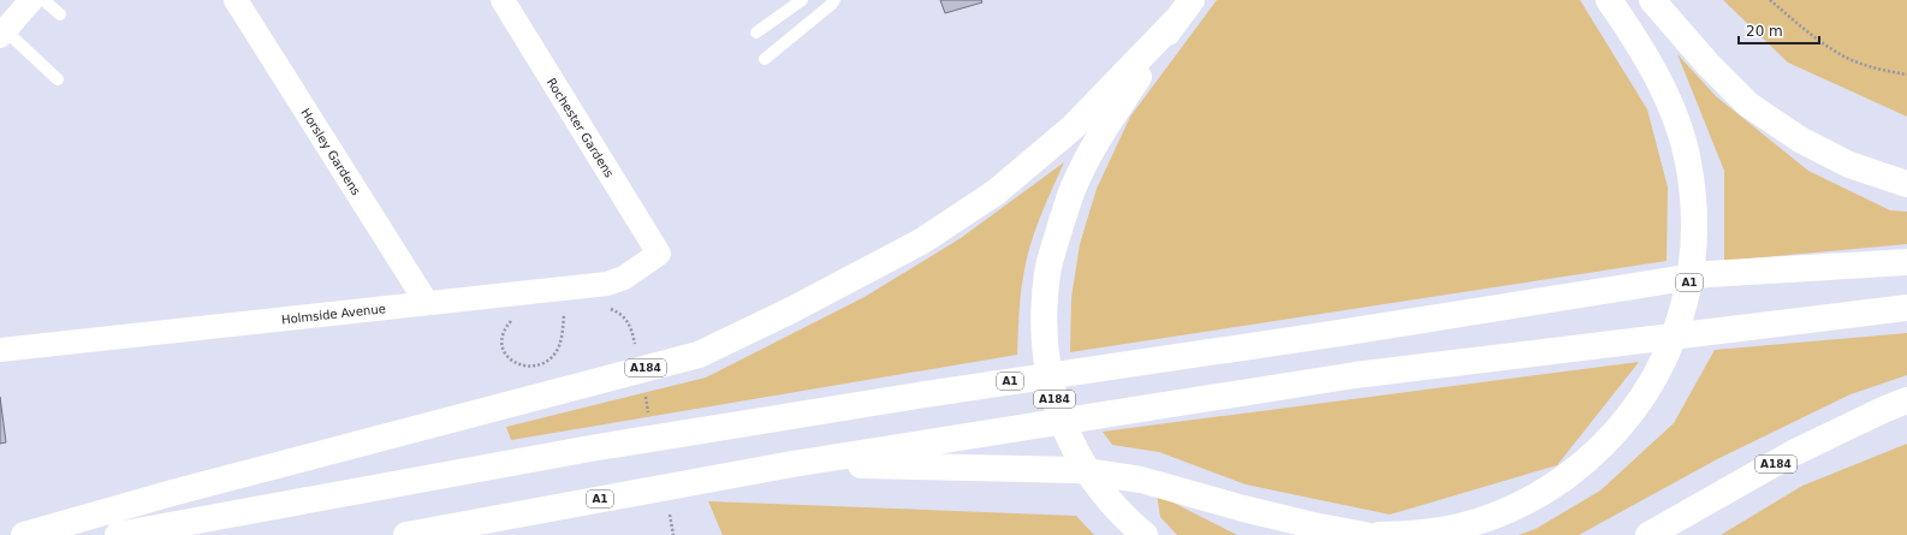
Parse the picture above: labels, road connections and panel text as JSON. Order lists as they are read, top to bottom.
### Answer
{
  "streets": {
    "highway": ["A1", "A184"],
    "street": ["Rochester Gardens", "Horsley Gardens", "Holmside Avenue"]
  },
  "crossings": [
    ["Rochester Gardens", "Holmside Avenue"],
    ["Horsley Gardens", "Holmside Avenue"]
  ],
  "scale_bar": "20 m"
}
